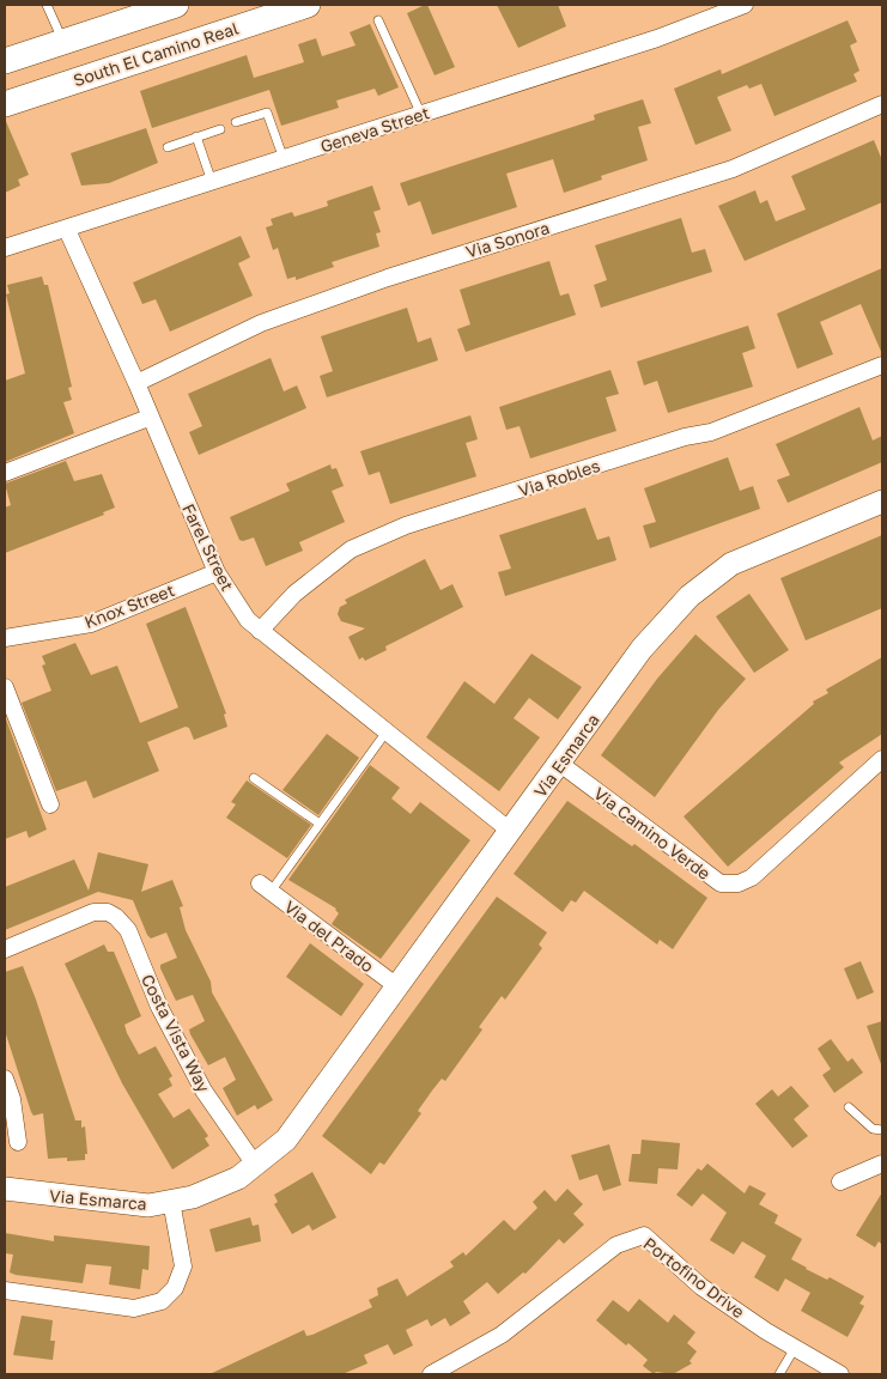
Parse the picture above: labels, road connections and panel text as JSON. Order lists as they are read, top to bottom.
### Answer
{
  "streets": {
    "main road": ["South El Camino Real"],
    "street": [
      "Geneva Street",
      "Via Sonora",
      "Via Robles",
      "Farel Street",
      "Knox Street",
      "Via Esmarca",
      "Via Camino Verde",
      "Via del Prado",
      "Costa Vista Way",
      "Portofino Drive"
    ]
  },
  "crossings": [
    ["Geneva Street", "Farel Street"],
    ["Via Sonora", "Farel Street"],
    ["Via Robles", "Farel Street"],
    ["Farel Street", "Knox Street"],
    ["Farel Street", "Via Esmarca"],
    ["Via Esmarca", "Via Camino Verde"],
    ["Via Esmarca", "Via del Prado"],
    ["Via Esmarca", "Costa Vista Way"]
  ]
}
